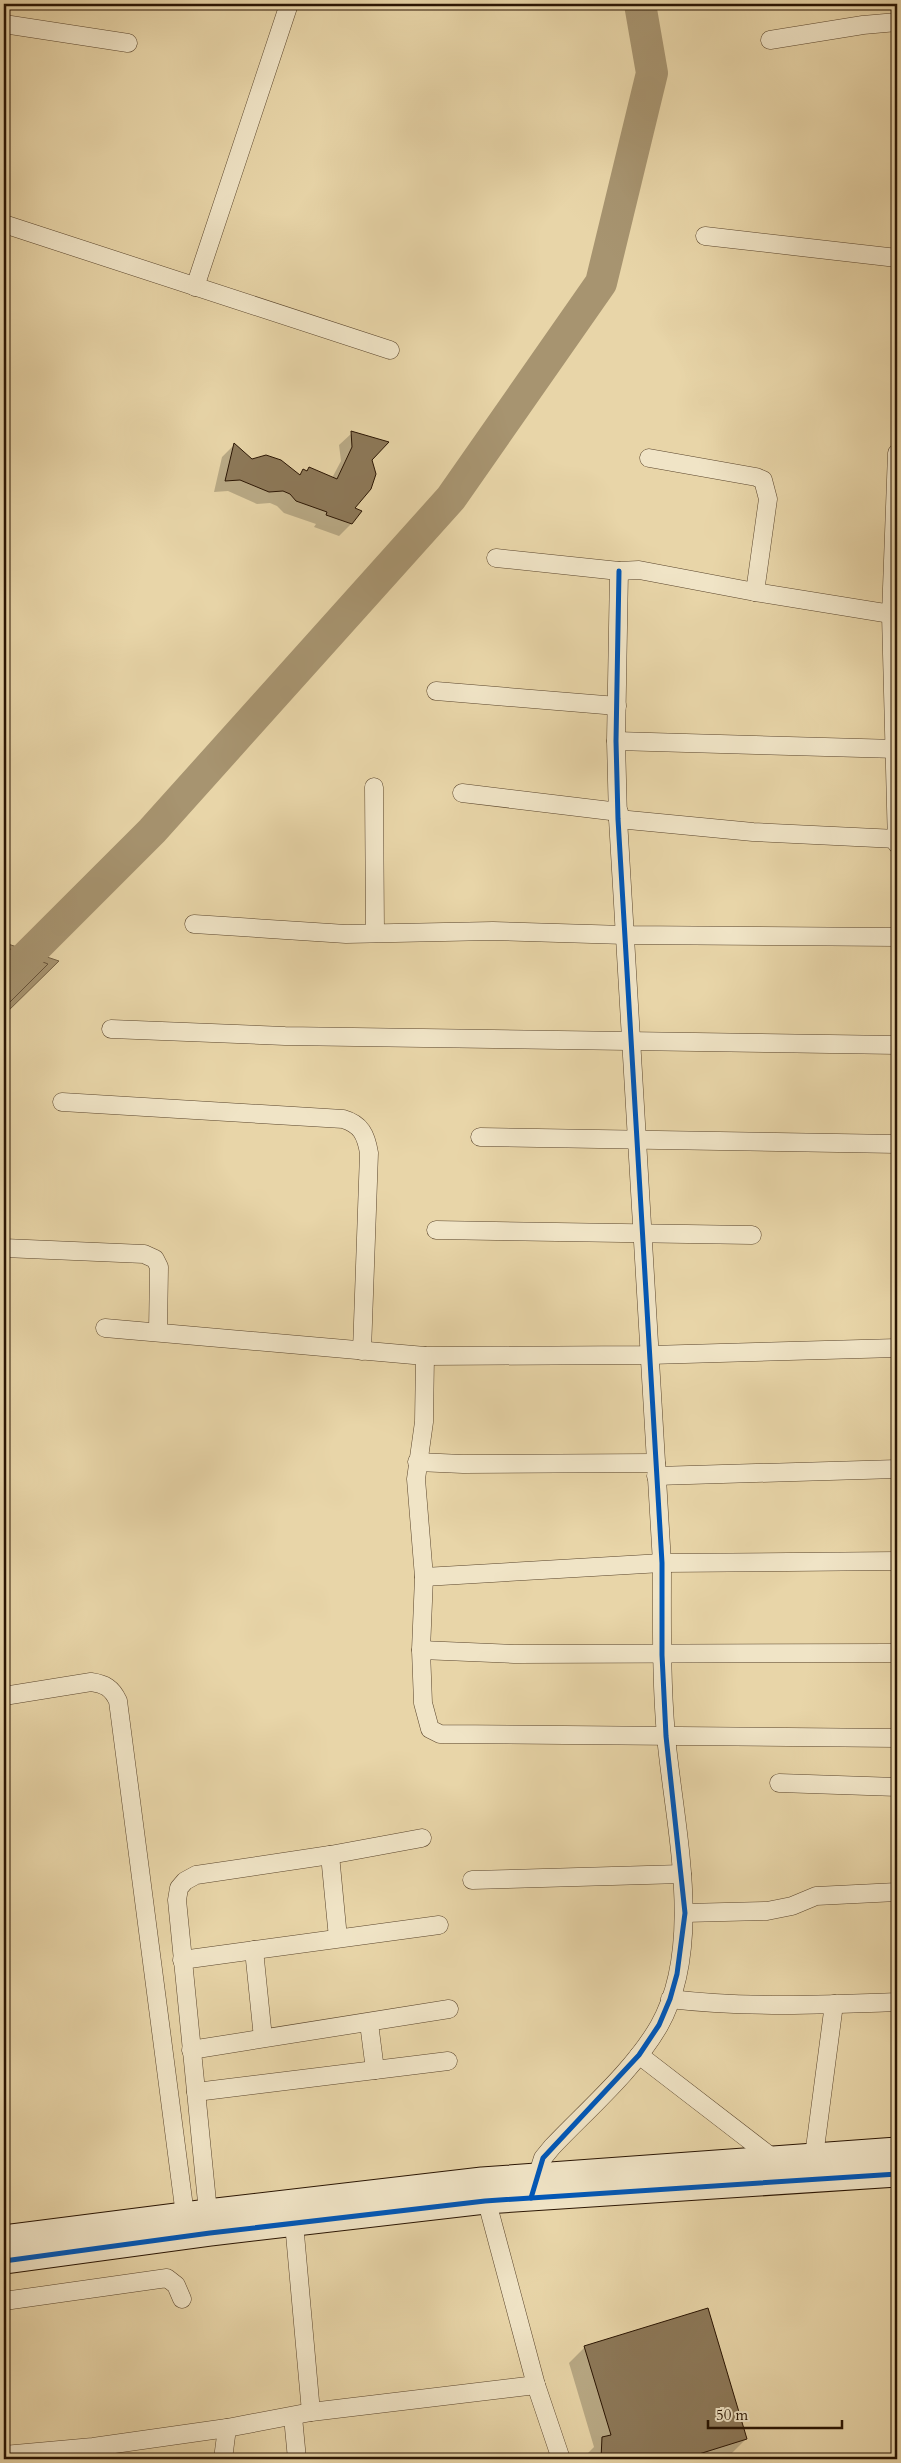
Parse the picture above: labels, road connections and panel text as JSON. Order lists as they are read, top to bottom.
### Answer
{
  "scale_bar": "50 m"
}
